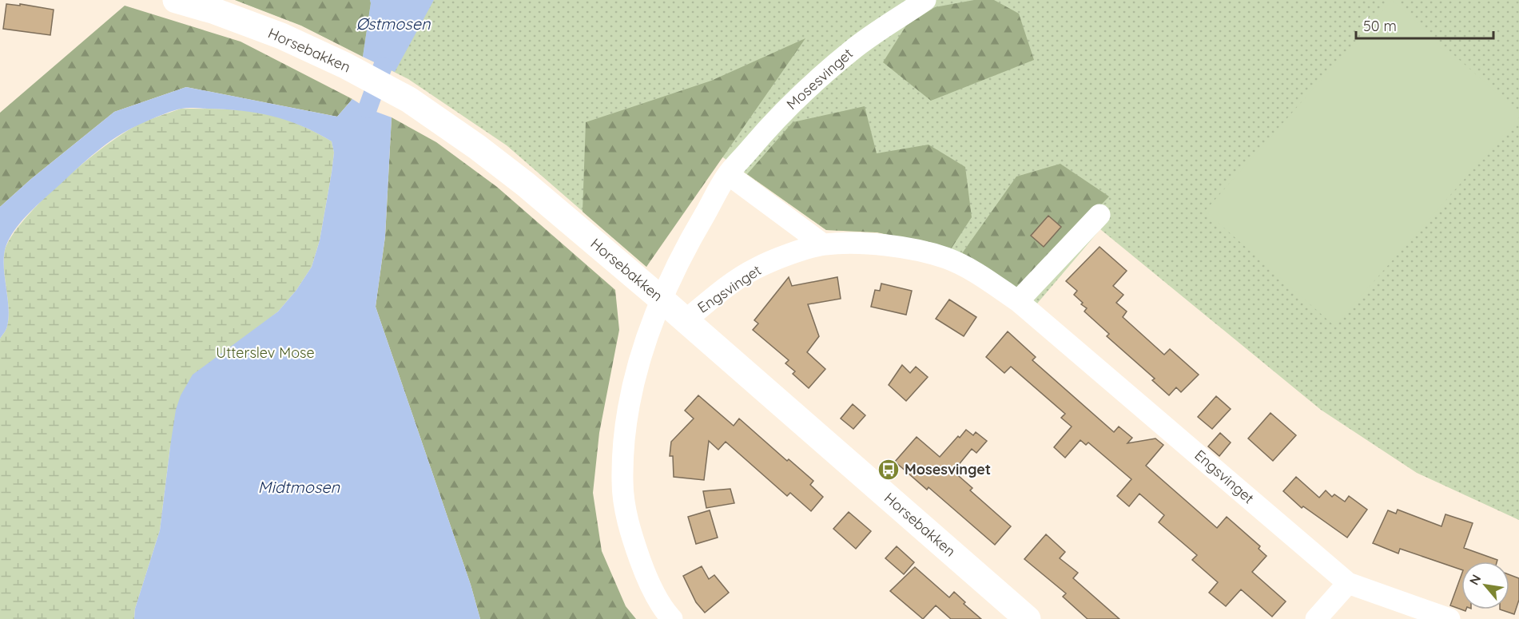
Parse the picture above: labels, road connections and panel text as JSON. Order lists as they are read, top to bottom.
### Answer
{
  "streets": {
    "street": ["Horsebakken", "Mosesvinget", "Engsvinget"]
  },
  "crossings": [
    ["Horsebakken", "Mosesvinget"],
    ["Horsebakken", "Engsvinget"]
  ],
  "water": ["Østmosen", "Midtmosen"],
  "parks": ["Utterslev Mose"],
  "places": {
    "bus stop": ["Mosesvinget"]
  },
  "scale_bar": "50 m",
  "north": "top left"
}
